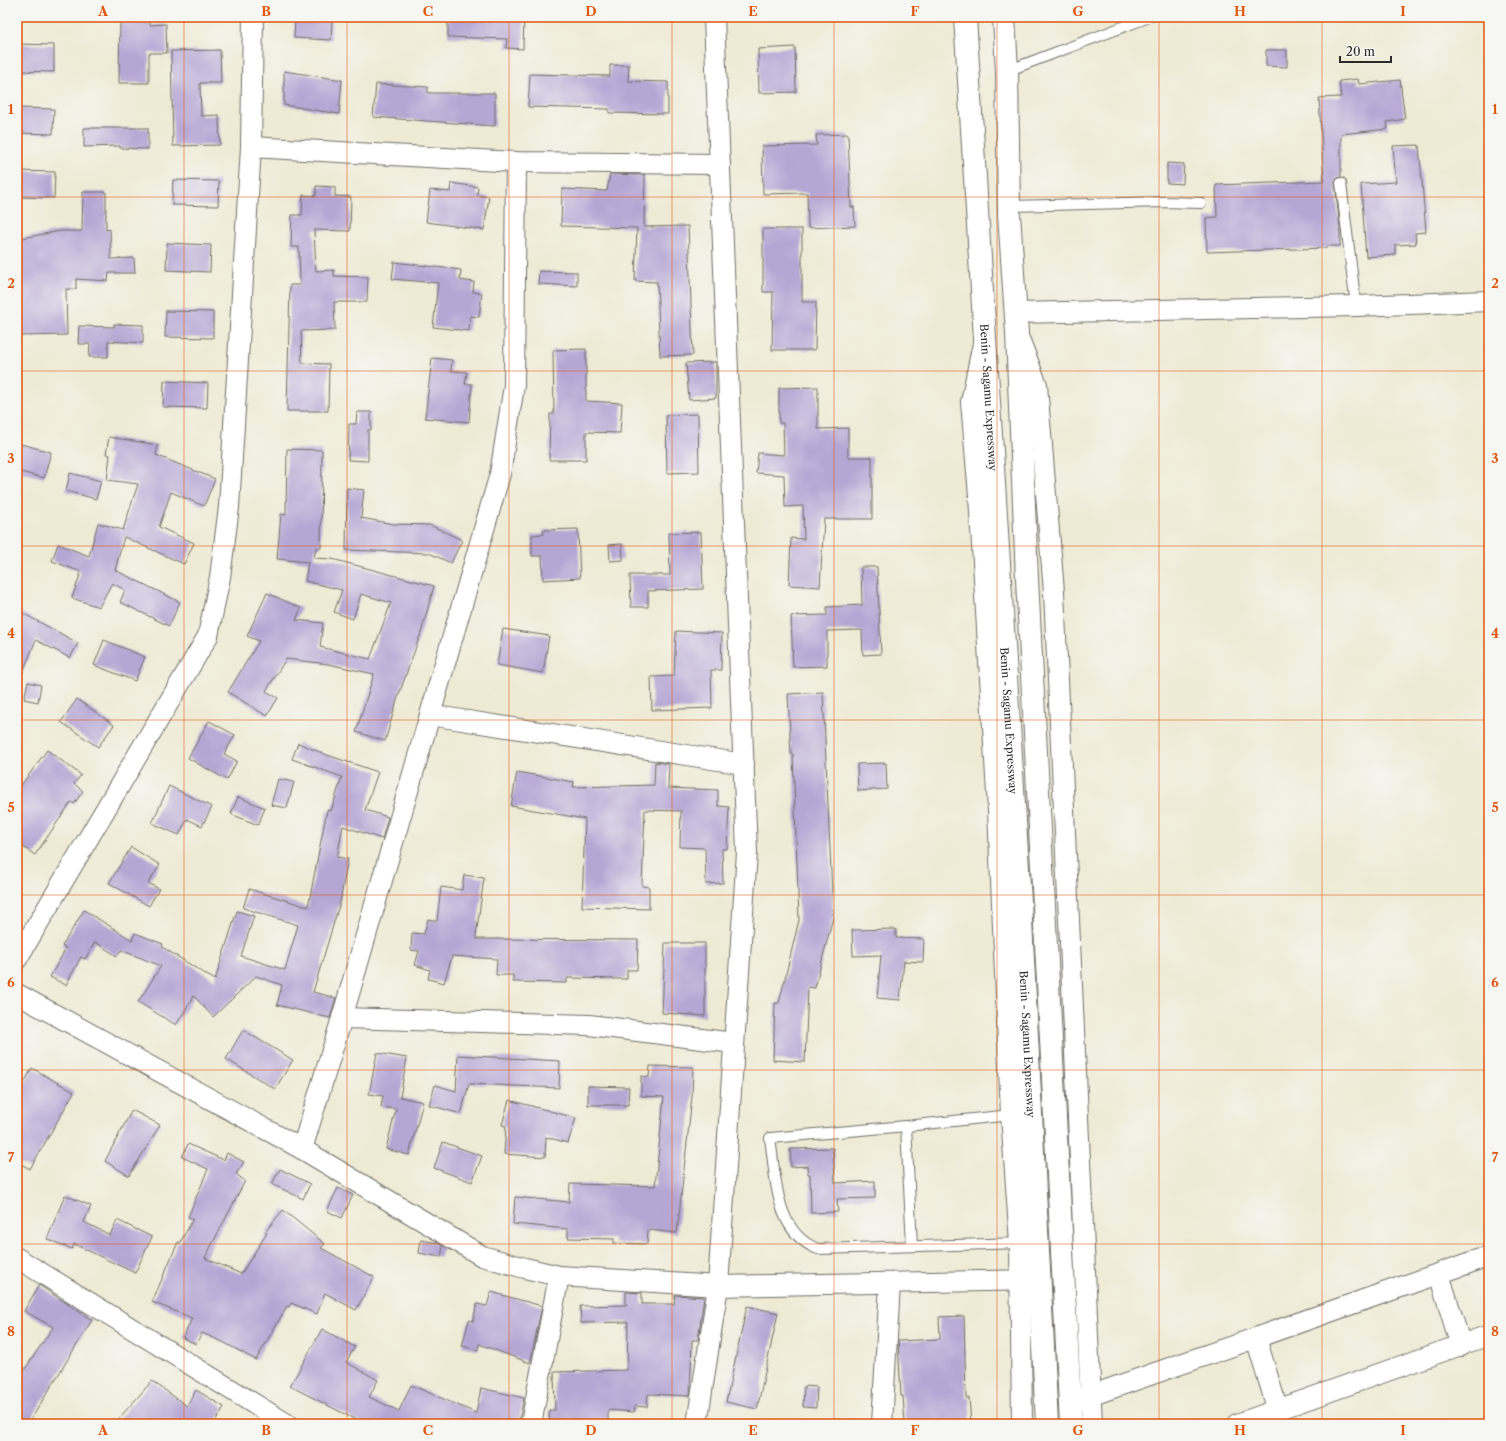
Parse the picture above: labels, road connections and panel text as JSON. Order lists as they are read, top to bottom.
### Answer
{
  "streets": {
    "highway": ["Benin - Sagamu Expressway"]
  },
  "scale_bar": "20 m",
  "grid": {
    "columns": [
      "A",
      "B",
      "C",
      "D",
      "E",
      "F",
      "G",
      "H",
      "I"
    ],
    "rows": [
      "1",
      "2",
      "3",
      "4",
      "5",
      "6",
      "7",
      "8"
    ]
  }
}
